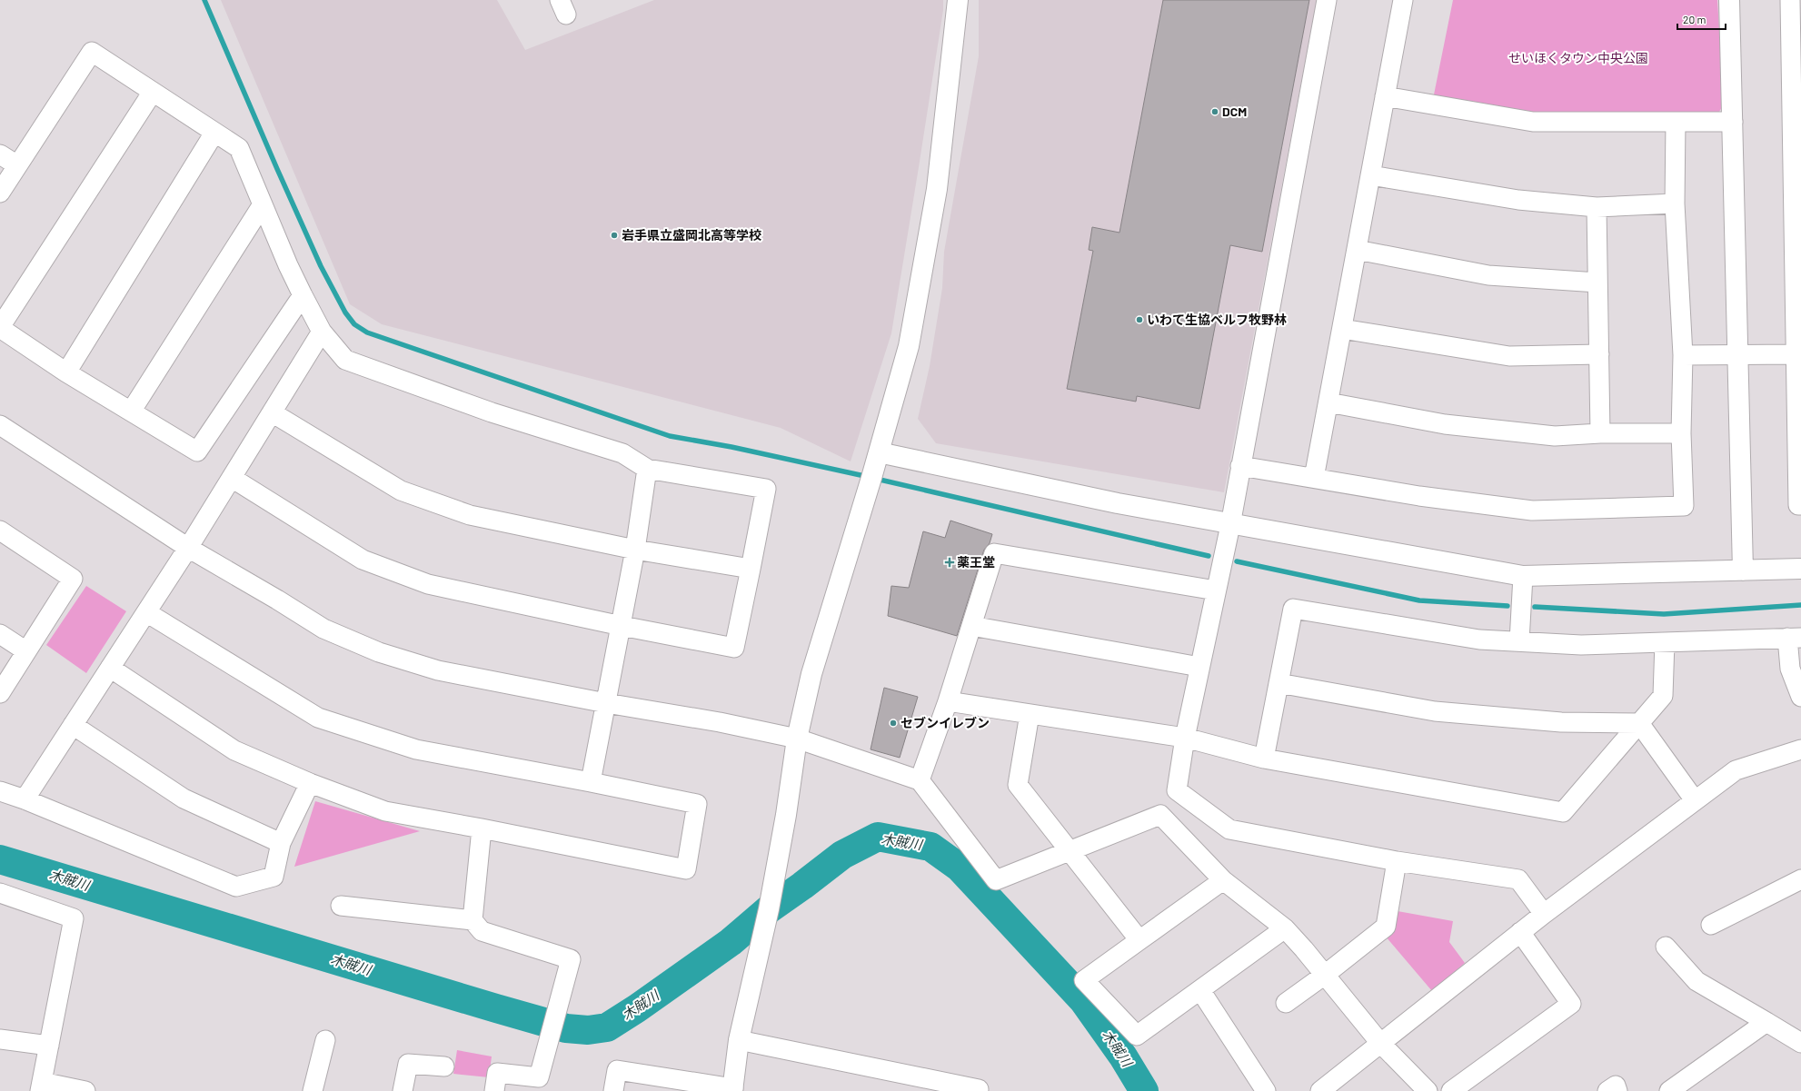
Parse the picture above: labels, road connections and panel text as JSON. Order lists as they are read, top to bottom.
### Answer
{
  "water": ["木賊川"],
  "parks": ["せいほくタウン中央公園"],
  "places": {
    "other": [
      "DCM",
      "岩手県立盛岡北高等学校",
      "いわて生協ベルフ牧野林",
      "セブンイレブン"
    ],
    "health": ["薬王堂"]
  },
  "scale_bar": "20 m"
}
